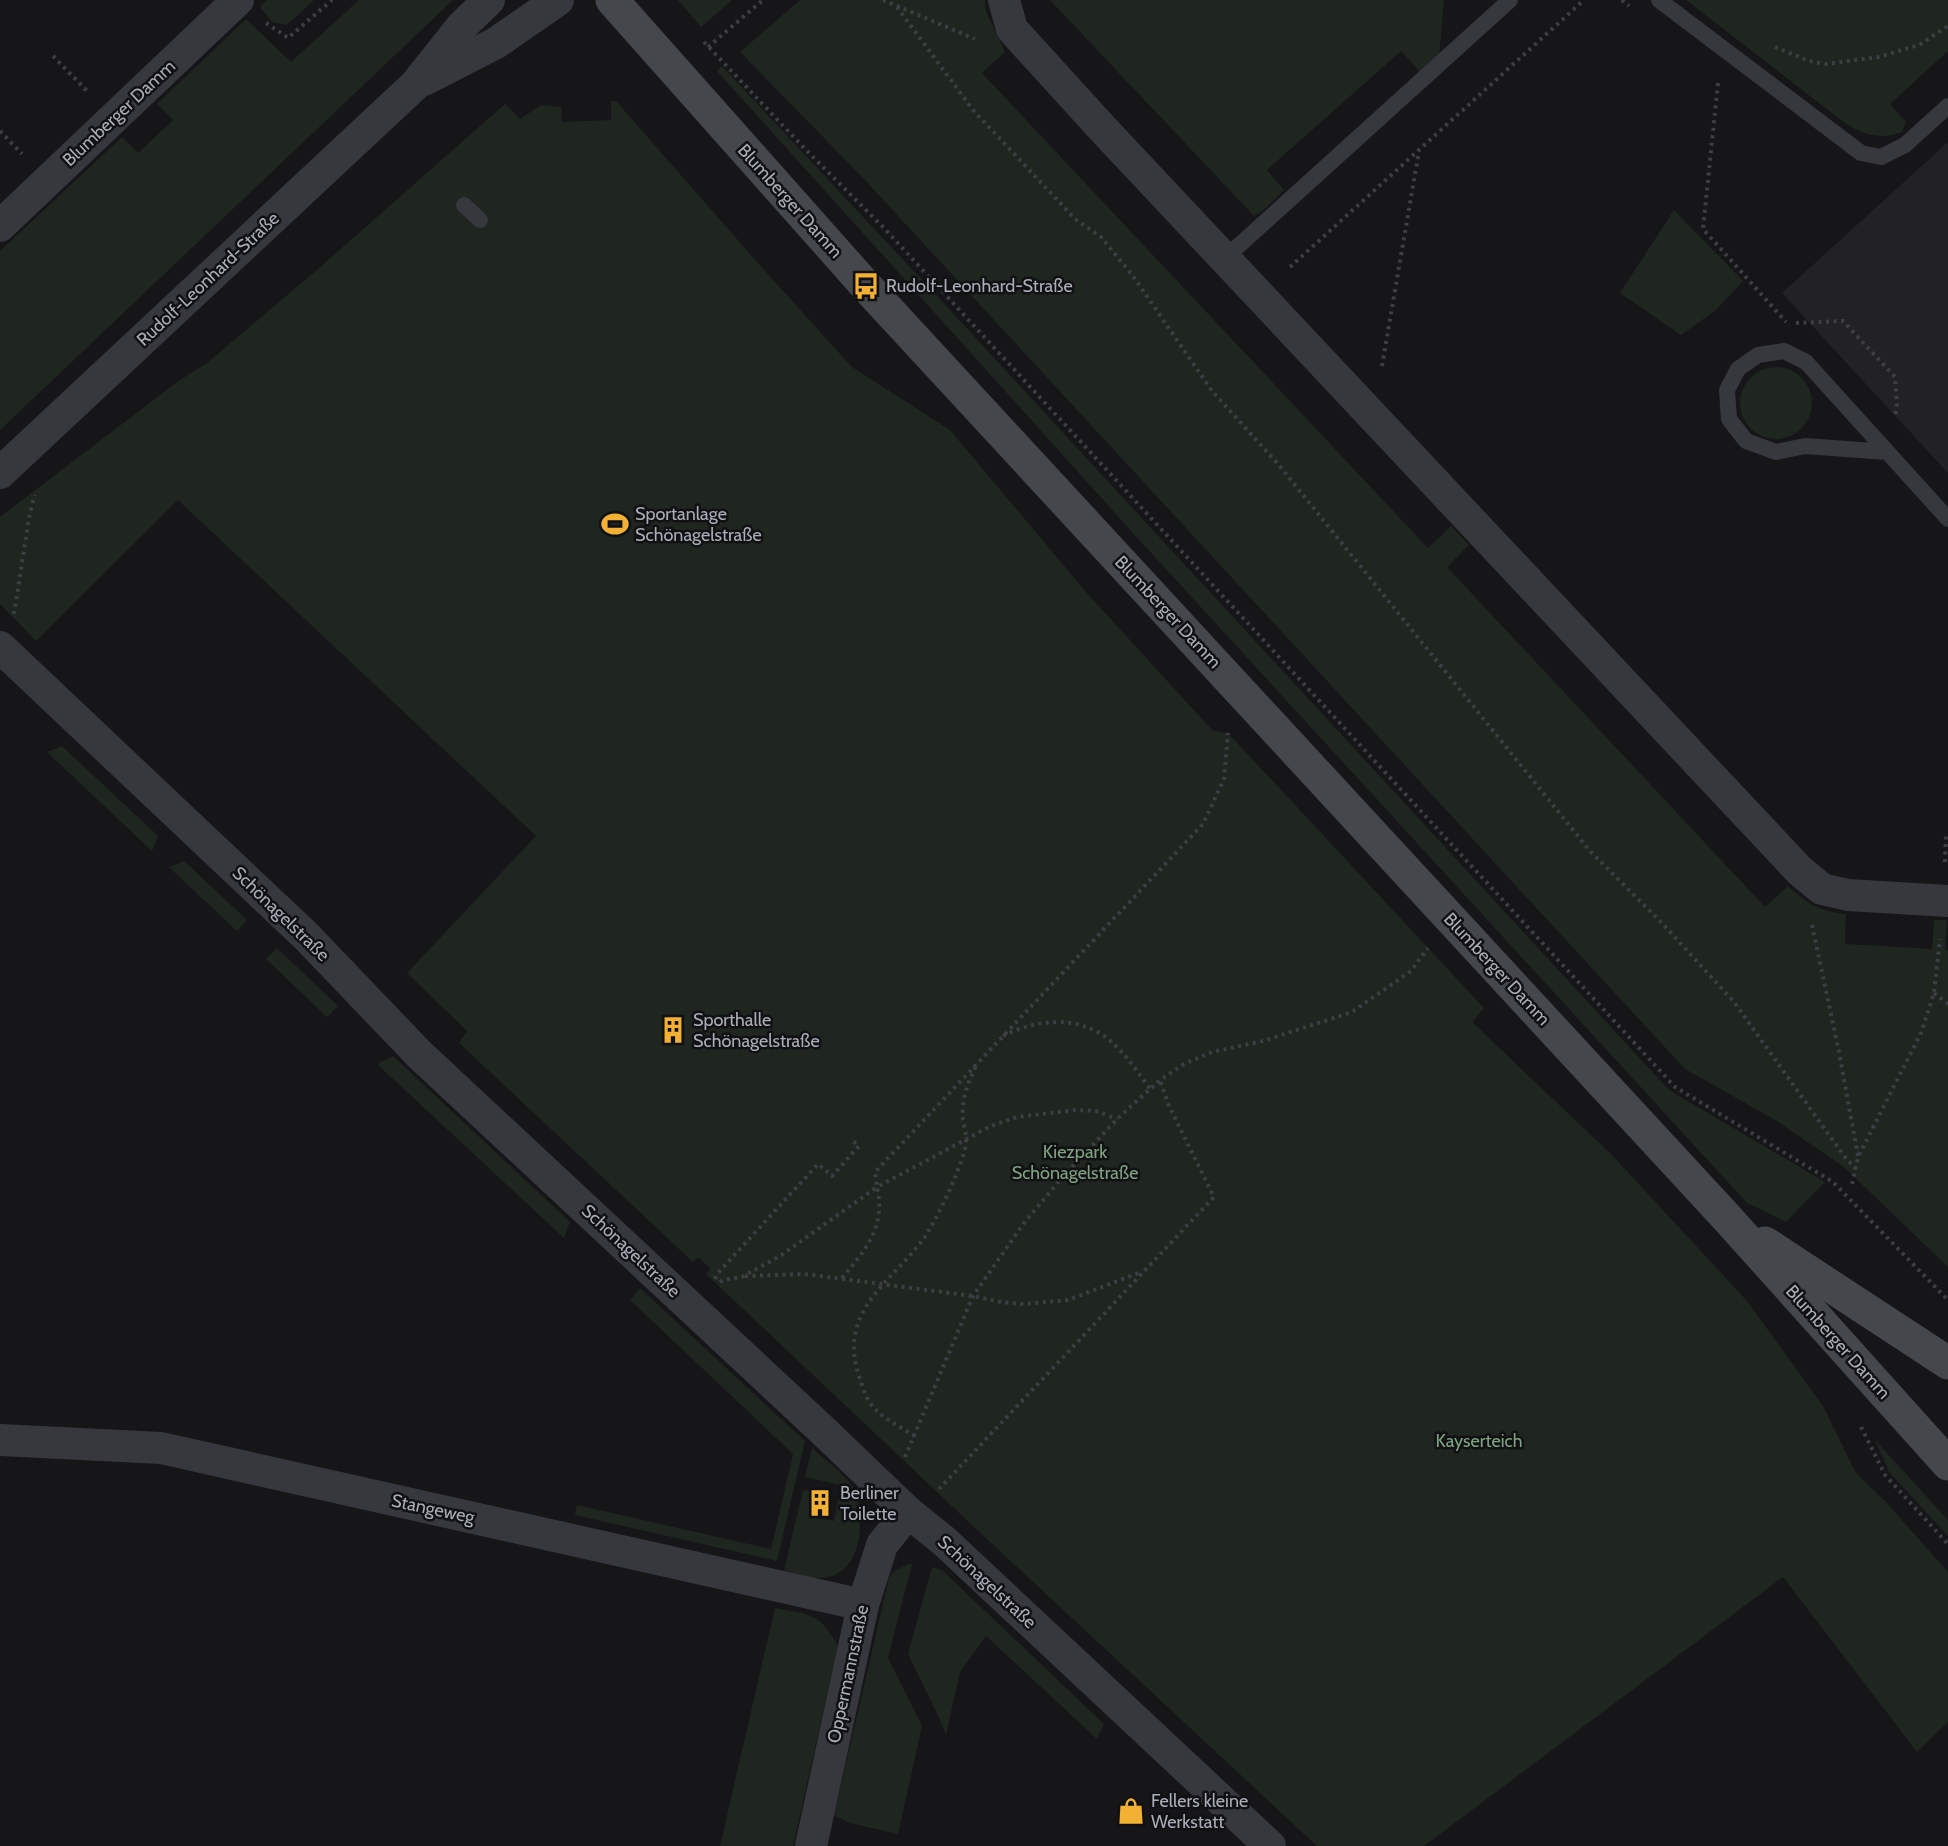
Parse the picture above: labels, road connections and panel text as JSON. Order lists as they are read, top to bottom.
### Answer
{
  "streets": {
    "main road": ["Blumberger Damm"],
    "street": [
      "Rudolf-Leonhard-Straße",
      "Schönagelstraße",
      "Stangeweg",
      "Oppermannstraße"
    ]
  },
  "crossings": [
    ["Schönagelstraße", "Oppermannstraße"],
    ["Stangeweg", "Oppermannstraße"]
  ],
  "parks": ["Kiezpark Schönagelstraße", "Kayserteich"],
  "places": {
    "bus stop": ["Rudolf-Leonhard-Straße"],
    "sports": ["Sportanlage Schönagelstraße"],
    "building": ["Sporthalle Schönagelstraße", "Berliner Toilette"],
    "shop": ["Fellers kleine Werkstatt"]
  }
}
